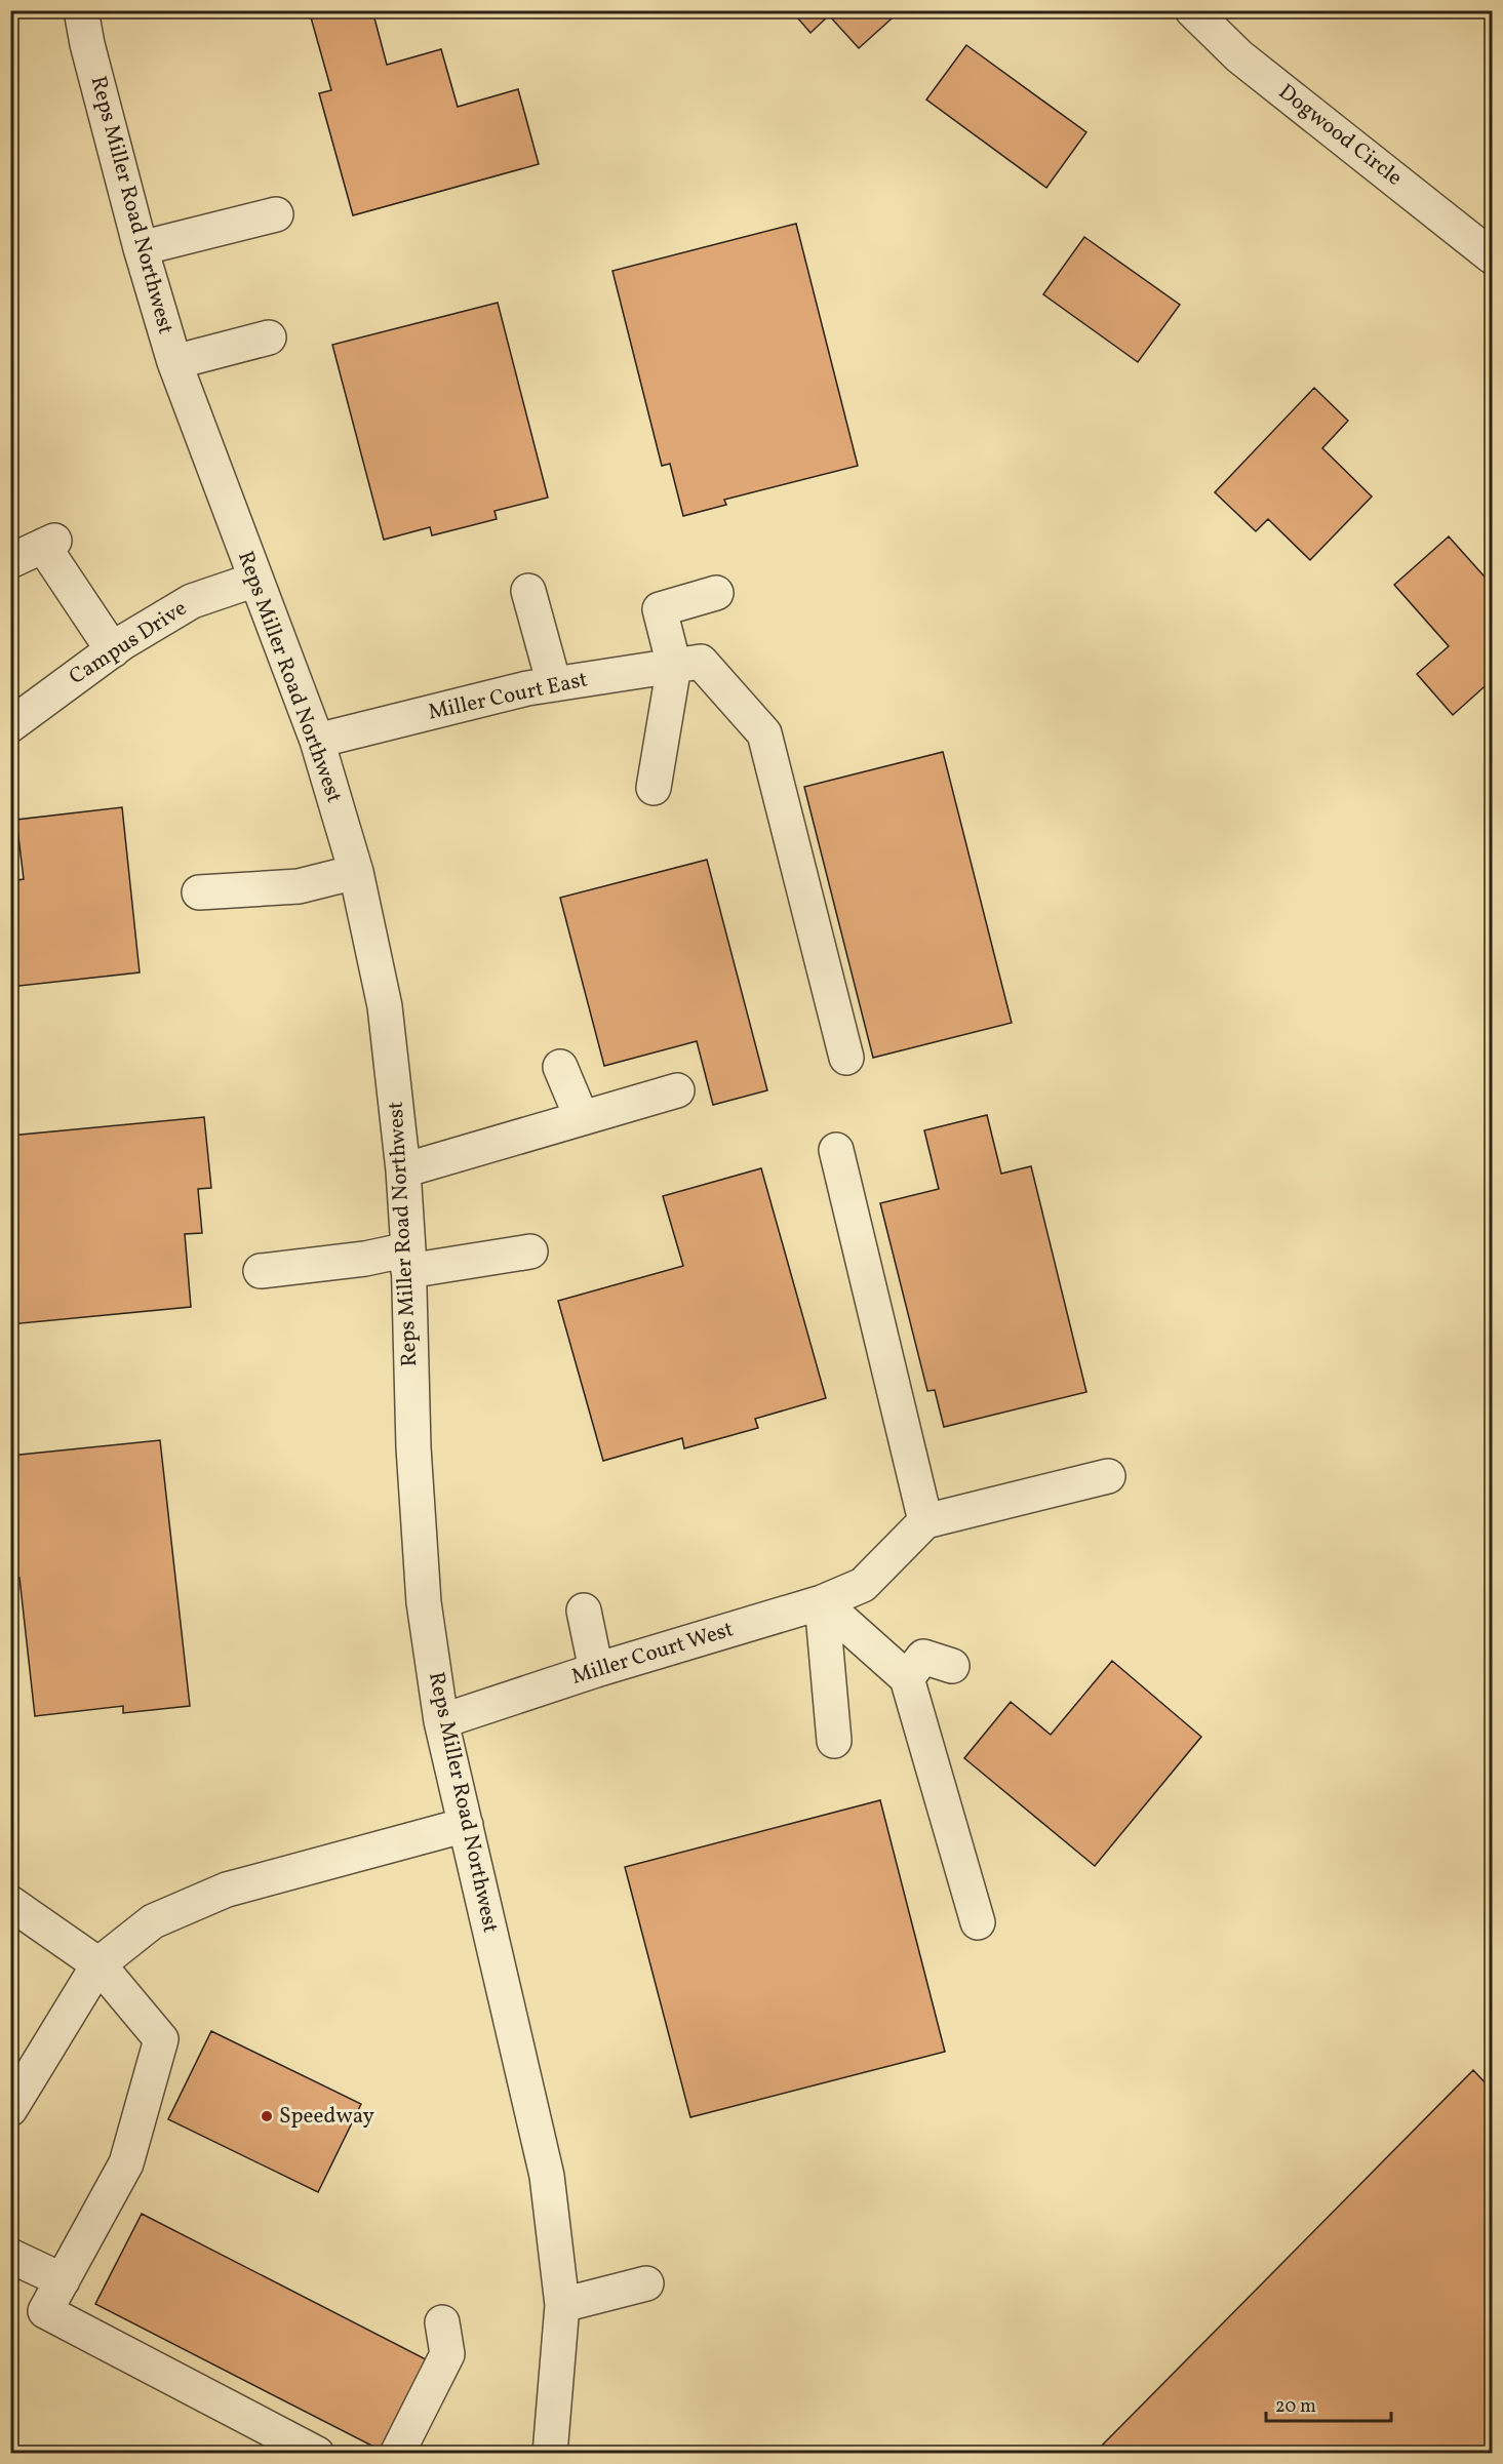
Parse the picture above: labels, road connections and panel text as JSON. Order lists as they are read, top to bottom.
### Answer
{
  "streets": {
    "street": [
      "Dogwood Circle",
      "Reps Miller Road Northwest",
      "Campus Drive",
      "Miller Court East",
      "Miller Court West"
    ]
  },
  "crossings": [
    ["Reps Miller Road Northwest", "Campus Drive"],
    ["Reps Miller Road Northwest", "Miller Court East"],
    ["Reps Miller Road Northwest", "Miller Court West"]
  ],
  "places": ["Speedway"],
  "scale_bar": "20 m"
}
